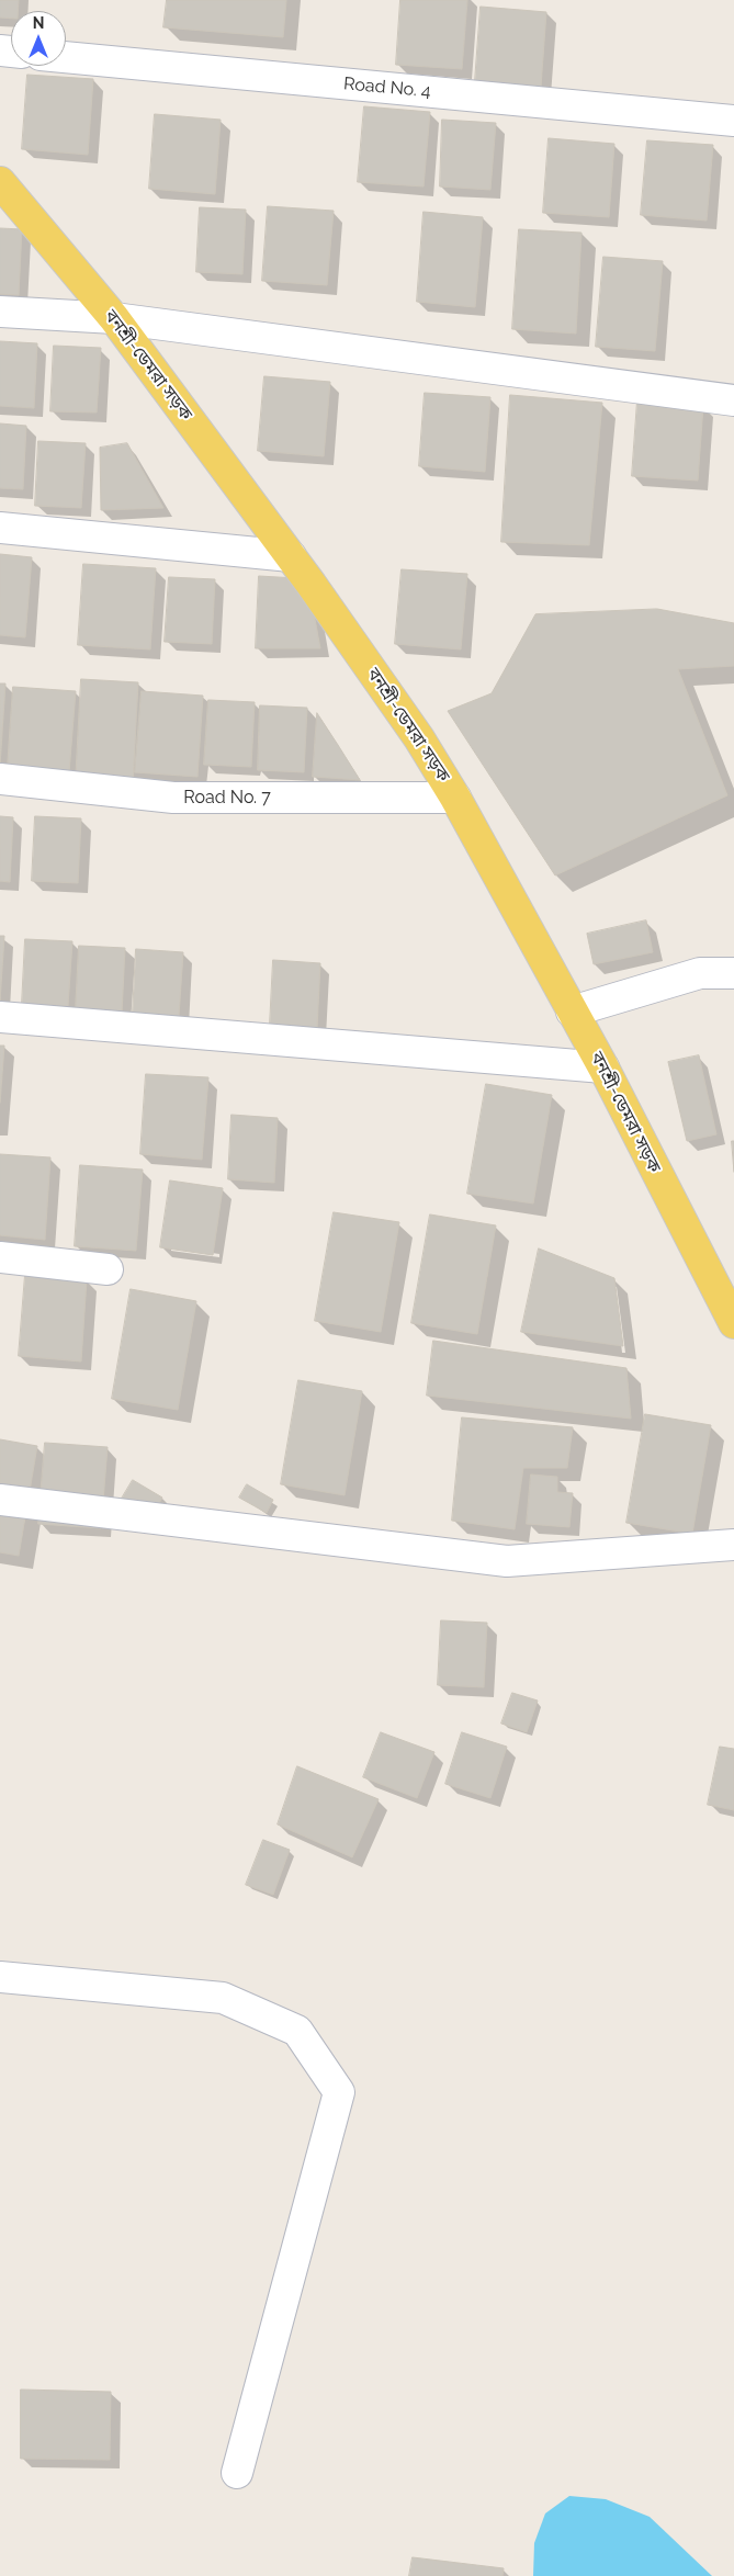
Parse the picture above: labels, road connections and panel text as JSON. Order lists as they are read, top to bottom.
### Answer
{
  "streets": {
    "main road": ["বনশ্রী-ডেমরা সড়ক"],
    "street": ["Road No. 4", "Road No. 7"]
  },
  "crossings": [
    ["বনশ্রী-ডেমরা সড়ক", "Road No. 7"]
  ],
  "north": "top"
}
